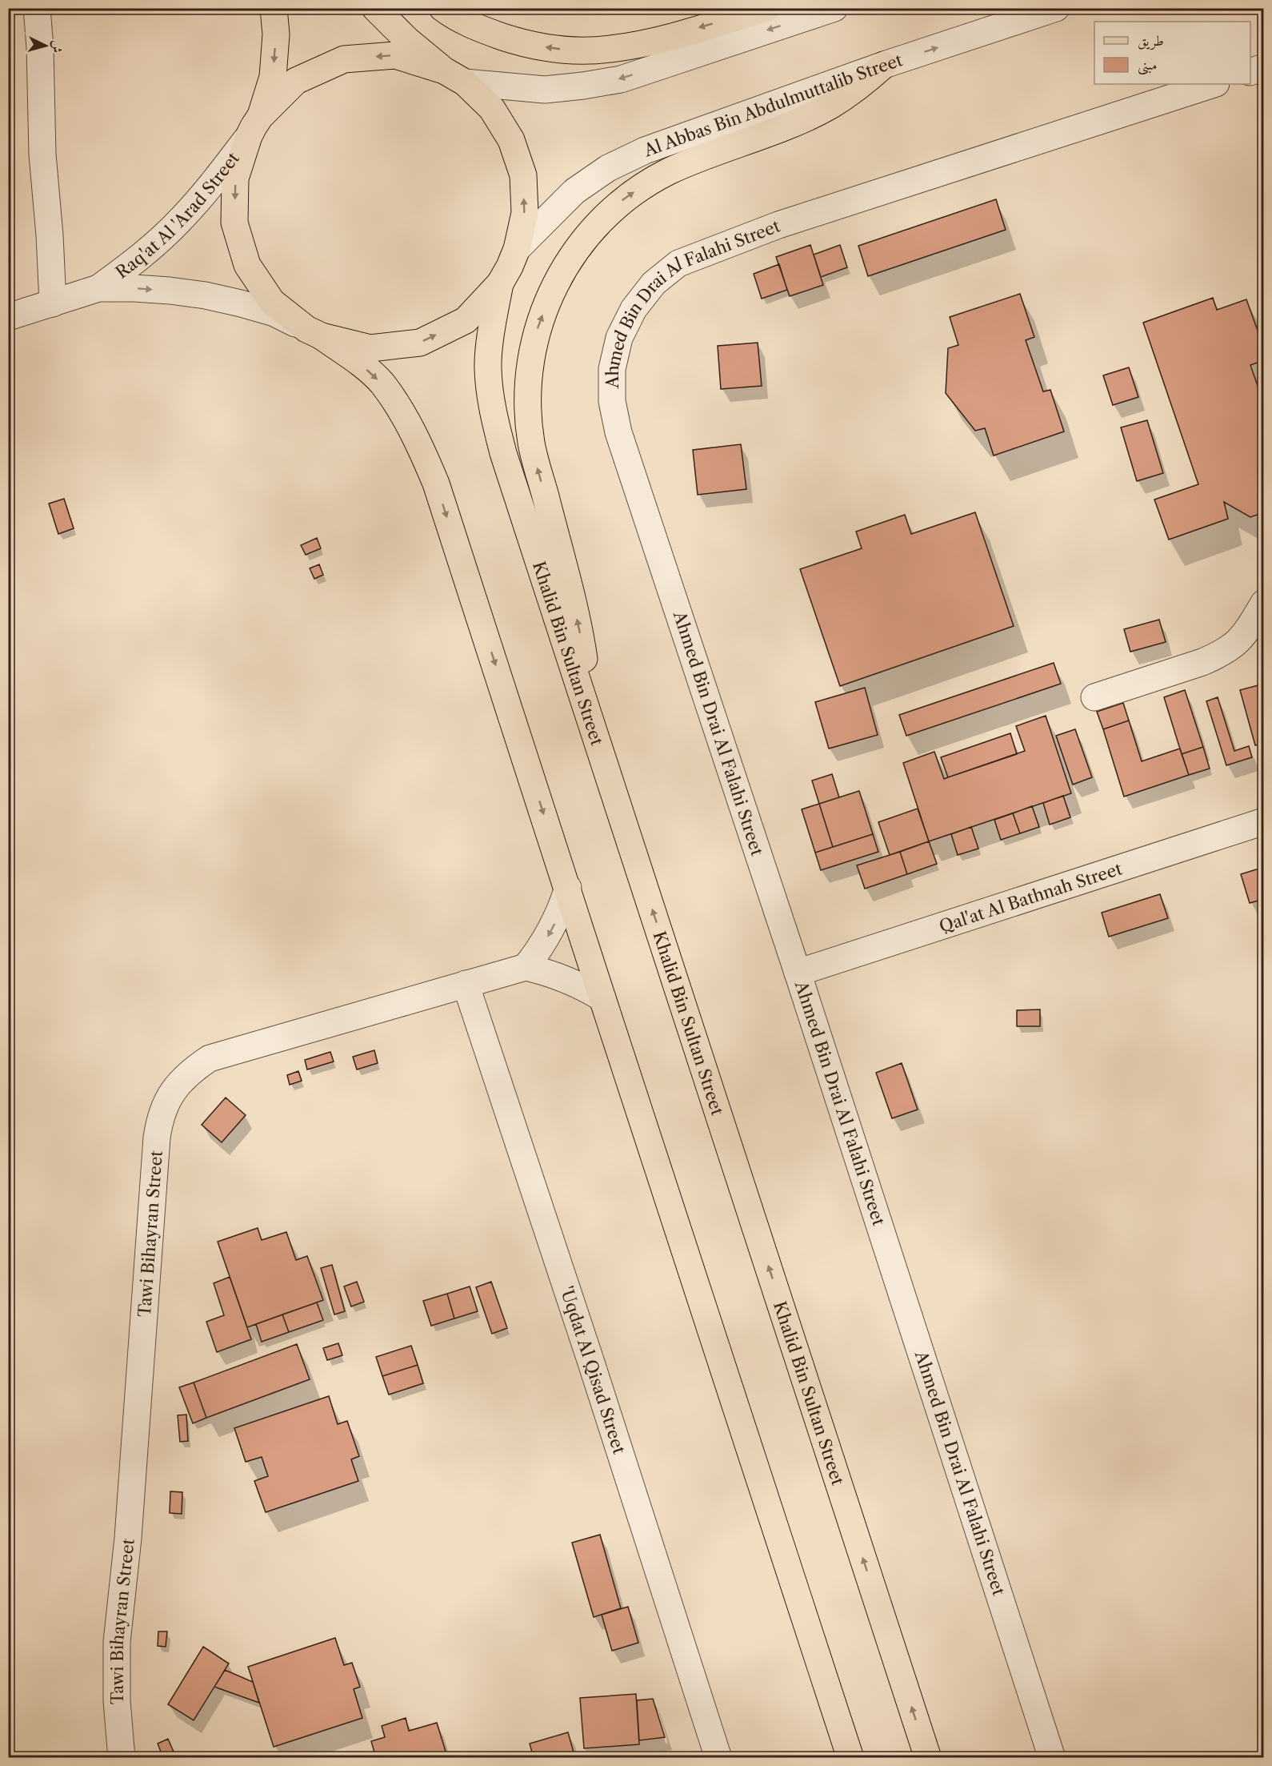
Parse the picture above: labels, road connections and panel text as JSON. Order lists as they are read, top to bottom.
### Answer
{
  "streets": {
    "main road": ["Khalid Bin Sultan Street"],
    "street": [
      "Al Abbas Bin Abdulmuttalib Street",
      "Raq'at Al 'Arad Street",
      "Ahmed Bin Drai Al Falahi Street",
      "Qal'at Al Bathnah Street",
      "Tawi Bihayran Street",
      "'Uqdat Al Qisad Street"
    ]
  },
  "crossings": [
    ["Ahmed Bin Drai Al Falahi Street", "Qal'at Al Bathnah Street"],
    ["Tawi Bihayran Street", "'Uqdat Al Qisad Street"]
  ],
  "one_way": ["Raq'at Al 'Arad Street"],
  "legend": ["طريق", "مبنى"],
  "north": "right"
}
